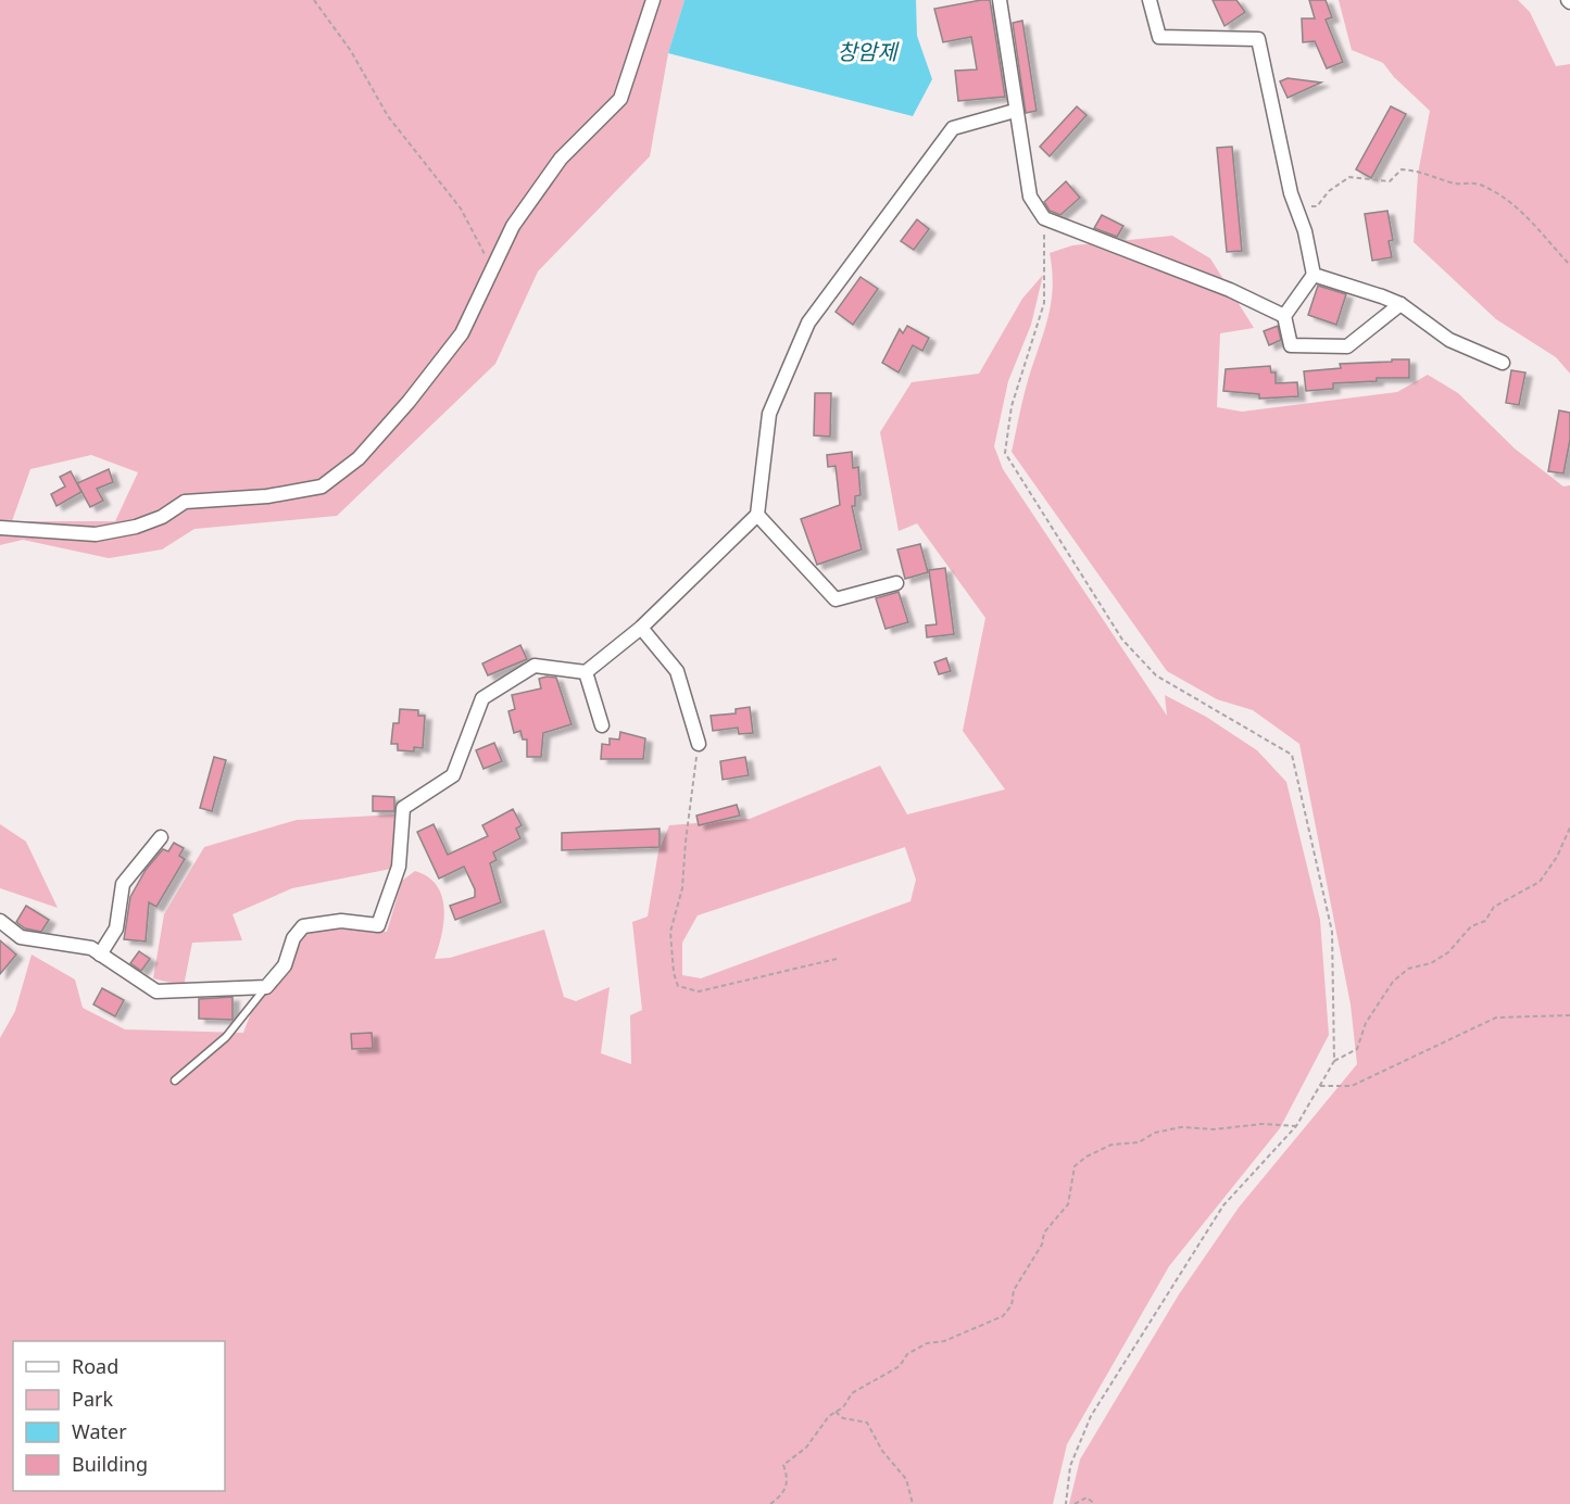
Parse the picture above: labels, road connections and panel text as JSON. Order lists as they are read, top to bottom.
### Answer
{
  "water": ["창암제"],
  "legend": [
    "Road",
    "Park",
    "Water",
    "Building"
  ]
}
